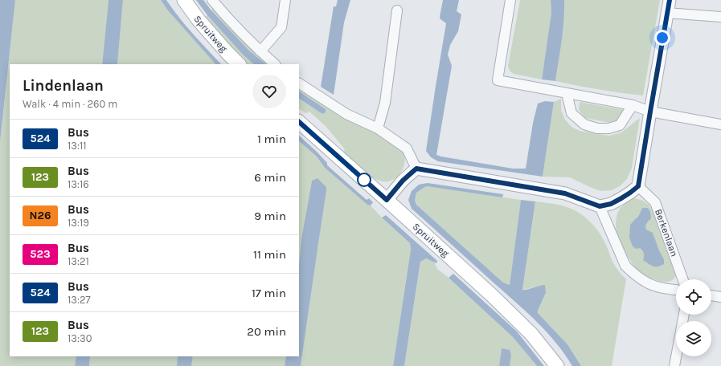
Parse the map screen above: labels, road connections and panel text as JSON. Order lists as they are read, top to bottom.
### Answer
{
  "streets": {
    "main road": ["Spruitweg"],
    "street": ["Berkenlaan"]
  },
  "lines": ["bus line 524"],
  "page": {
    "heading": ["Lindenlaan", "Walk · 4 min · 260 m"],
    "list": [
      {
        "mark": "524",
        "name": "Bus",
        "note": "13:11",
        "value": "1 min"
      },
      {
        "mark": "123",
        "name": "Bus",
        "note": "13:16",
        "value": "6 min"
      },
      {
        "mark": "N26",
        "name": "Bus",
        "note": "13:19",
        "value": "9 min"
      },
      {
        "mark": "523",
        "name": "Bus",
        "note": "13:21",
        "value": "11 min"
      },
      {
        "mark": "524",
        "name": "Bus",
        "note": "13:27",
        "value": "17 min"
      },
      {
        "mark": "123",
        "name": "Bus",
        "note": "13:30",
        "value": "20 min"
      }
    ]
  }
}
